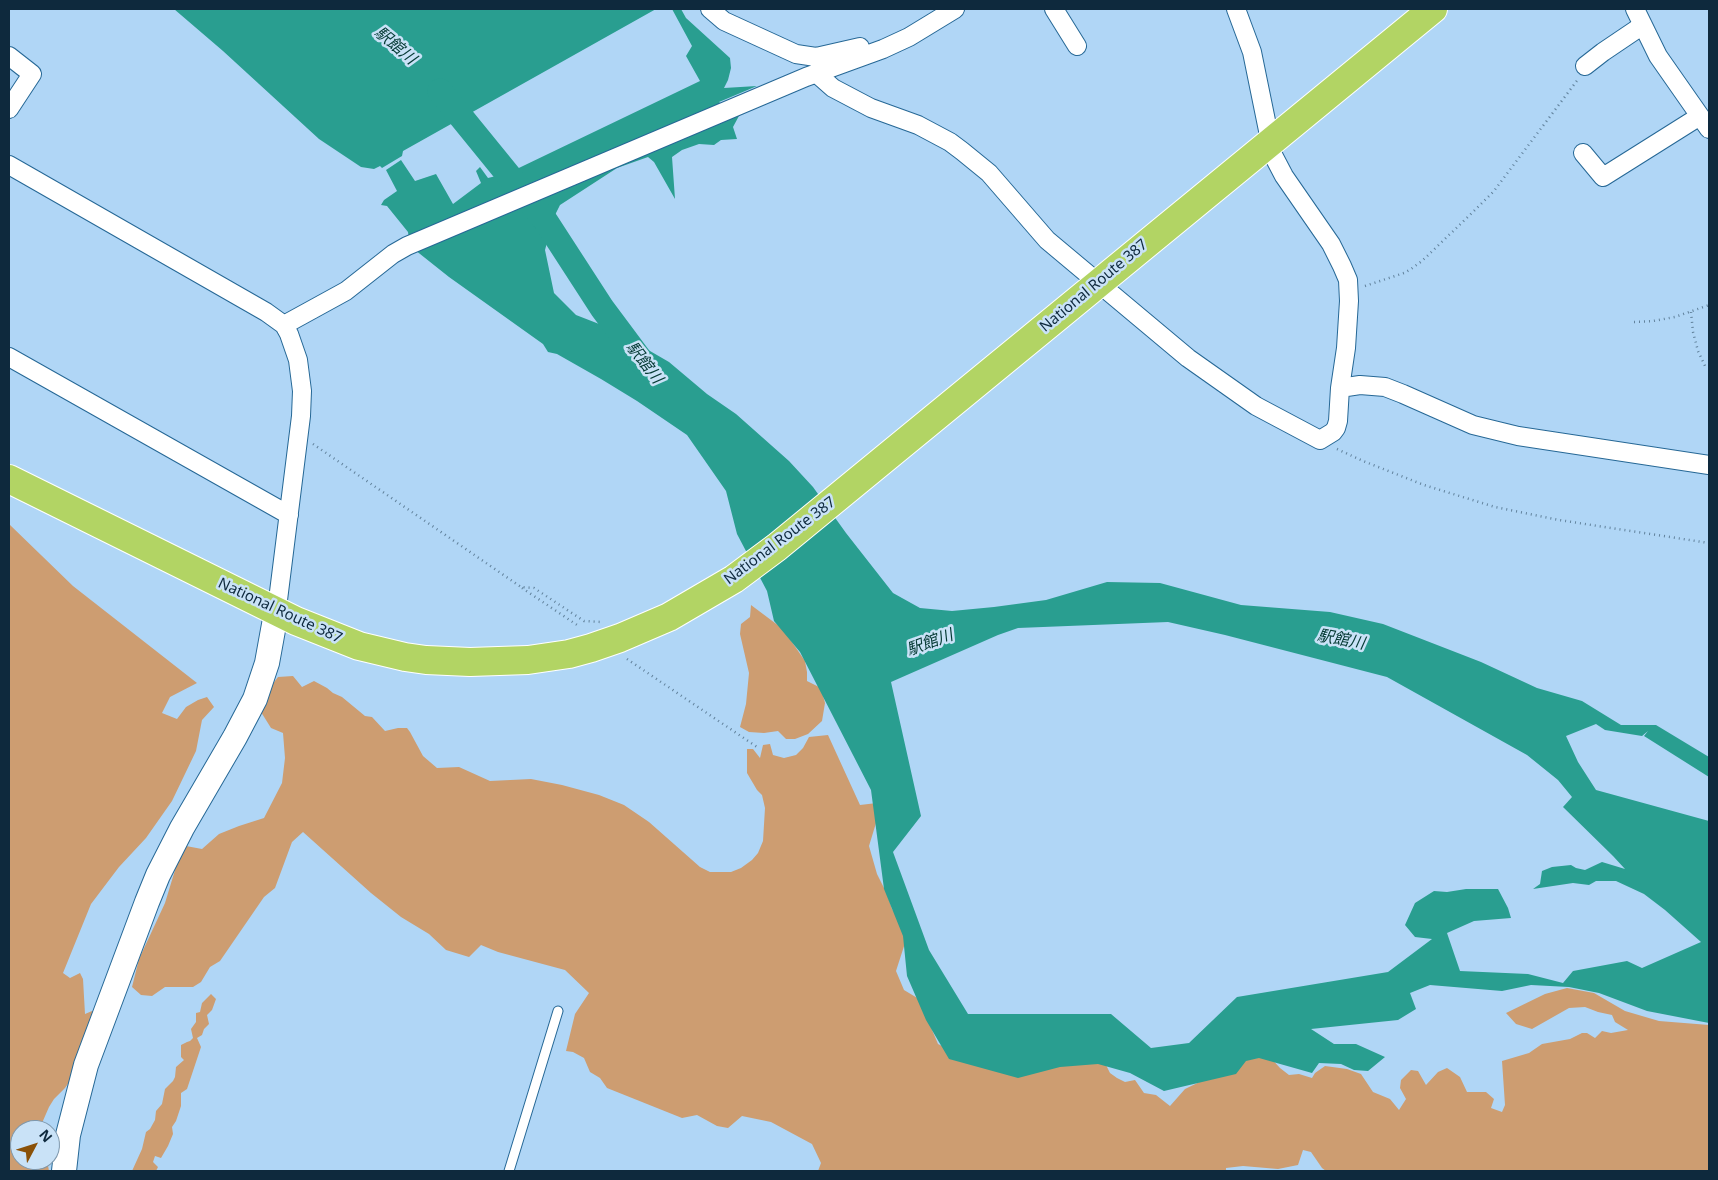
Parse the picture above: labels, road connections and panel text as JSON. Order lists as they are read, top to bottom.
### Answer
{
  "streets": {
    "highway": ["National Route 387"]
  },
  "water": ["駅館川"],
  "north": "top right"
}
